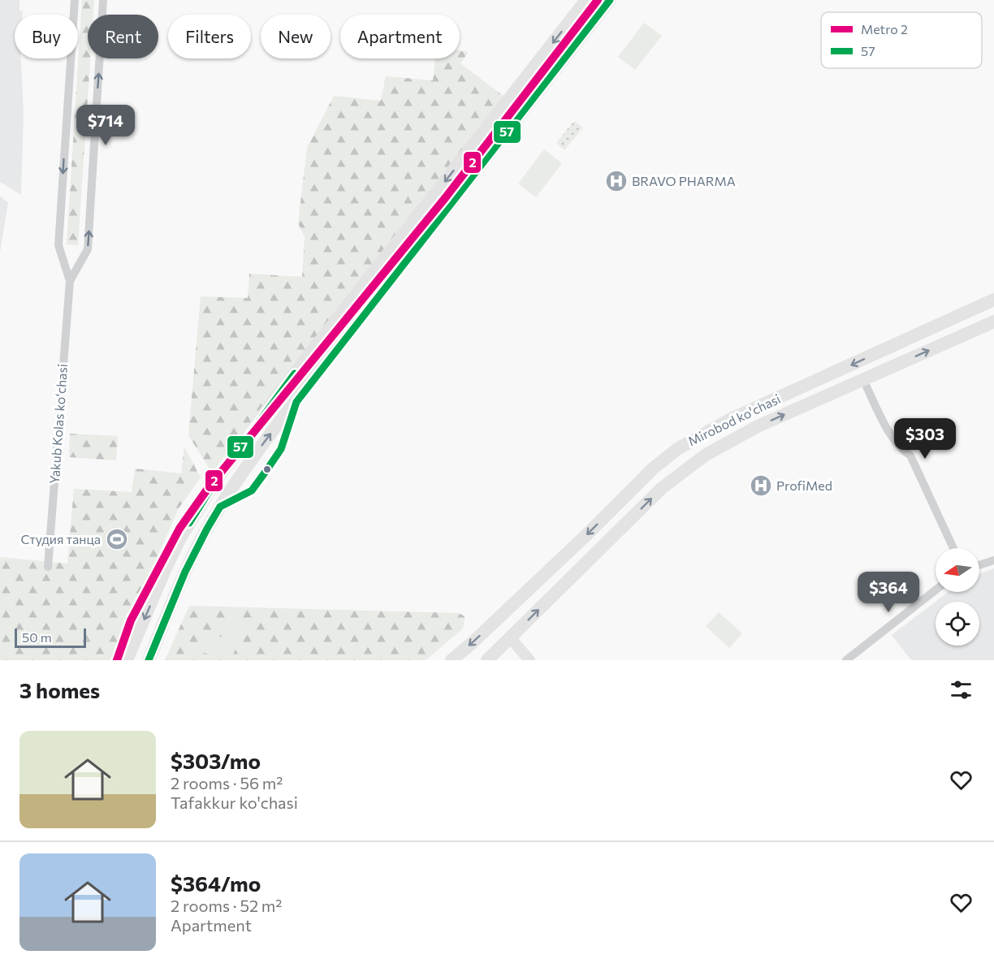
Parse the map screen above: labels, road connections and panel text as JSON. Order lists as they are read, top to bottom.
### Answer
{
  "streets": {
    "main road": ["Mirobod ko'chasi"],
    "street": ["Yakub Kolas koʻchasi"]
  },
  "places": {
    "hospital": ["BRAVO PHARMA", "ProfiMed"],
    "sports": ["Студия танца"]
  },
  "lines": ["metro line 2", "transit line 57"],
  "legend": ["Metro 2", "57"],
  "scale_bar": "50 m",
  "north": "left",
  "page": {
    "chip": [
      "Buy",
      "Rent",
      "Filters",
      "New",
      "Apartment"
    ],
    "price": ["$714", "$303", "$364"],
    "scale": "50 m",
    "heading": "3 homes",
    "list": [
      {
        "name": "$303/mo",
        "note": "2 rooms · 56 m² · Tafakkur ko'chasi"
      },
      {
        "name": "$364/mo",
        "note": "2 rooms · 52 m² · Apartment"
      }
    ]
  }
}
